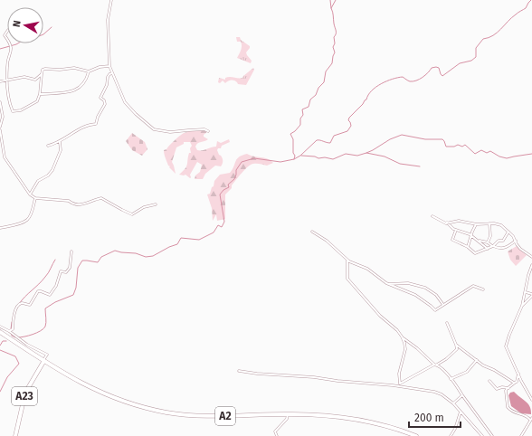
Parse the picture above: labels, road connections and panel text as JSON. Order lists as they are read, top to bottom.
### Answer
{
  "streets": {
    "main road": ["A23", "A2"]
  },
  "crossings": [
    ["A23", "A2"]
  ],
  "scale_bar": "200 m",
  "north": "left"
}
